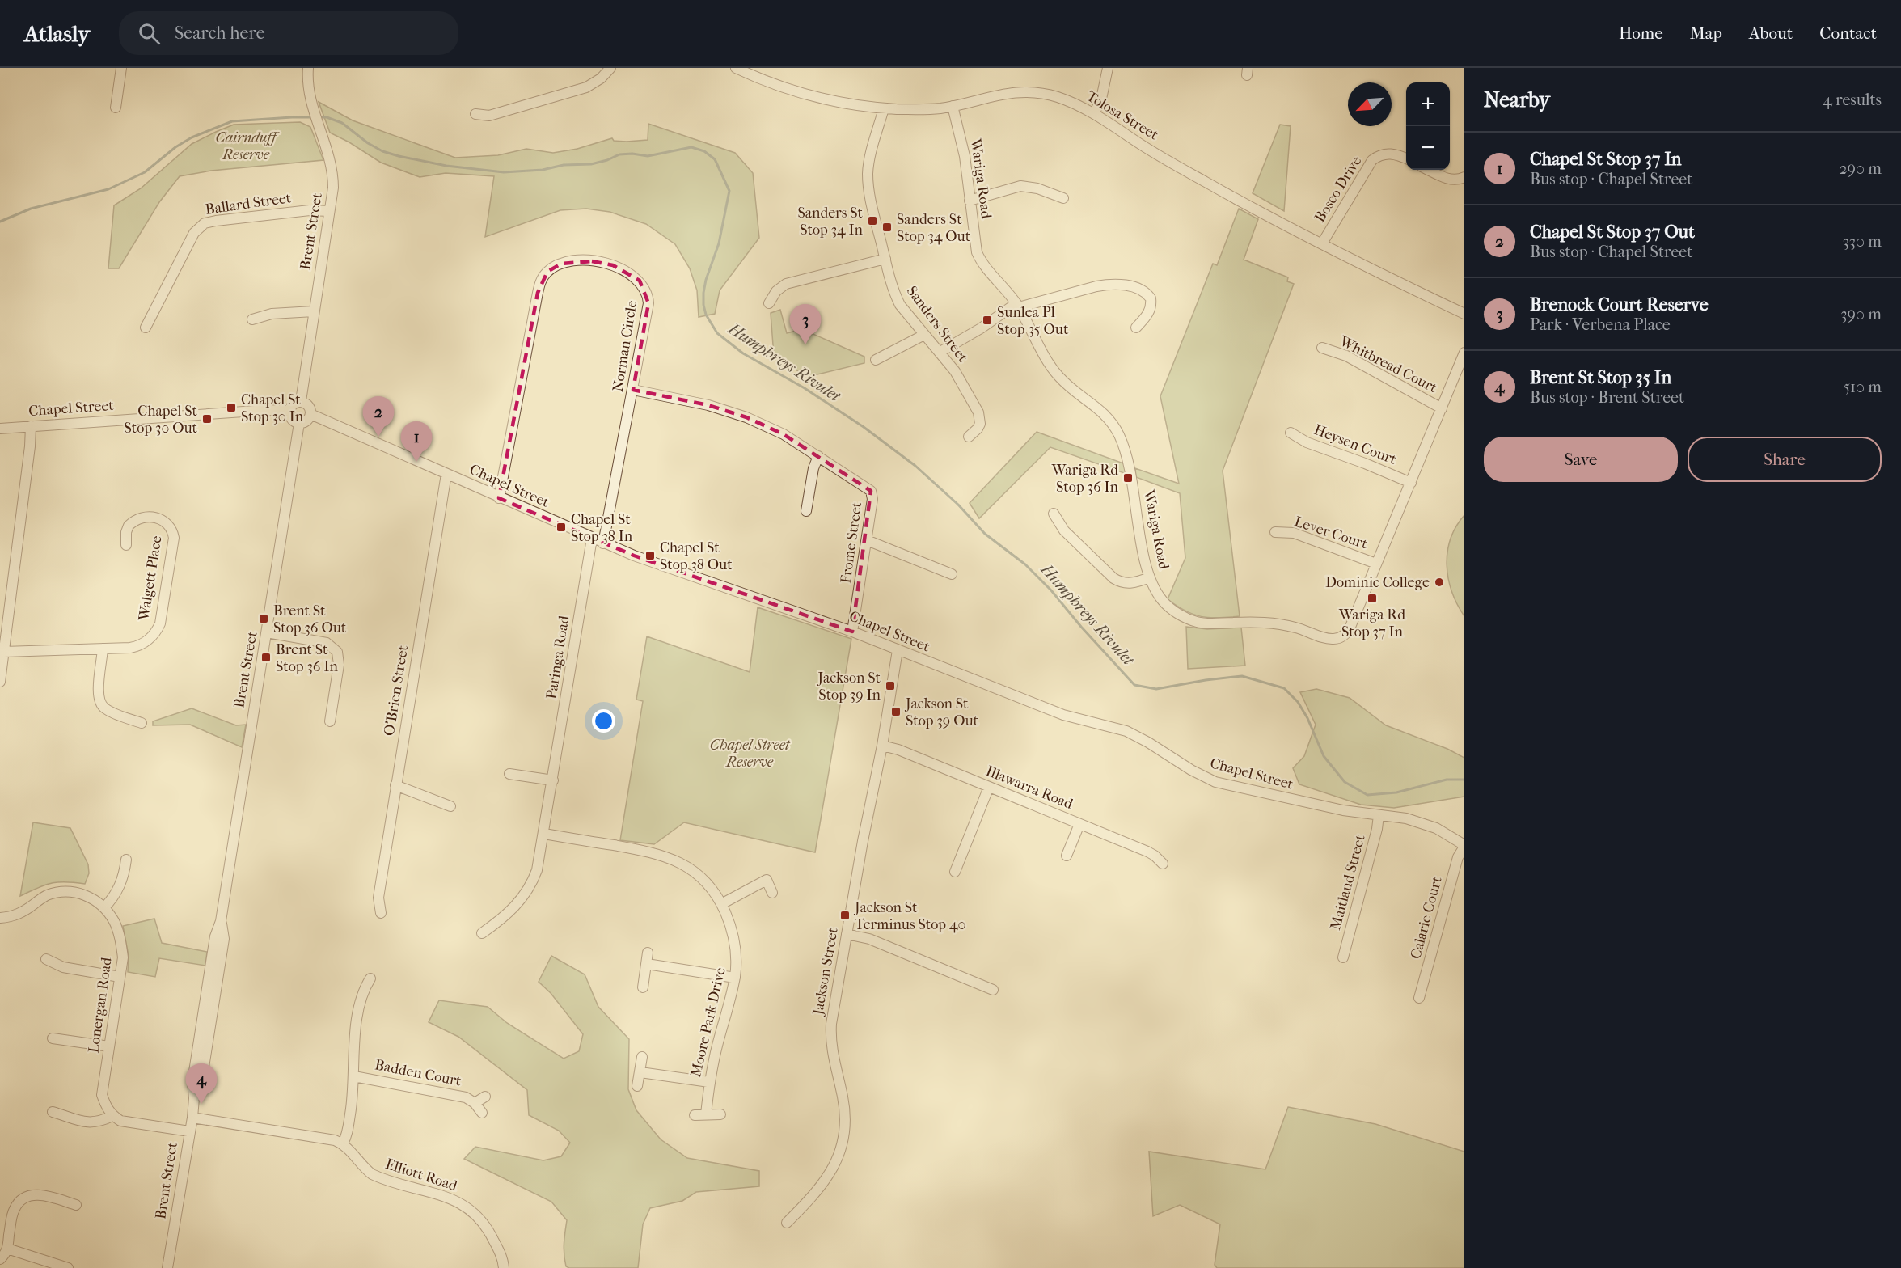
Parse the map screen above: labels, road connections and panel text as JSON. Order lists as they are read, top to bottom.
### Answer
{
  "streets": {
    "street": [
      "Tolosa Street",
      "Wariga Road",
      "Bosco Drive",
      "Ballard Street",
      "Brent Street",
      "Sanders Street",
      "Norman Circle",
      "Whitbread Court",
      "Chapel Street",
      "Heysen Court",
      "Lever Court",
      "Frome Street",
      "Walgett Place",
      "Paringa Road",
      "O'Brien Street",
      "Illawarra Road",
      "Maitland Street",
      "Calarie Court",
      "Jackson Street",
      "Lonergan Road",
      "Moore Park Drive",
      "Badden Court",
      "Elliott Road"
    ]
  },
  "crossings": [
    ["Tolosa Street", "Wariga Road"],
    ["Tolosa Street", "Bosco Drive"],
    ["Tolosa Street", "Sanders Street"],
    ["Wariga Road", "Whitbread Court"],
    ["Wariga Road", "Heysen Court"],
    ["Wariga Road", "Lever Court"],
    ["Ballard Street", "Brent Street"],
    ["Brent Street", "Chapel Street"],
    ["Norman Circle", "Chapel Street"],
    ["Norman Circle", "Frome Street"],
    ["Chapel Street", "Frome Street"],
    ["Chapel Street", "Paringa Road"],
    ["Chapel Street", "O'Brien Street"],
    ["Chapel Street", "Maitland Street"],
    ["Chapel Street", "Calarie Court"],
    ["Chapel Street", "Jackson Street"],
    ["Paringa Road", "Moore Park Drive"],
    ["Illawarra Road", "Jackson Street"]
  ],
  "water": ["Humphreys Rivulet"],
  "parks": ["Cairnduff Reserve", "Chapel Street Reserve"],
  "places": {
    "transit": [
      "Sanders St Stop 34 In",
      "Sanders St Stop 34 Out",
      "Sunlea Pl Stop 35 Out",
      "Chapel St Stop 30 In",
      "Chapel St Stop 30 Out",
      "Wariga Rd Stop 36 In",
      "Chapel St Stop 38 In",
      "Chapel St Stop 38 Out",
      "Wariga Rd Stop 37 In",
      "Brent St Stop 36 Out",
      "Brent St Stop 36 In",
      "Jackson St Stop 39 In",
      "Jackson St Stop 39 Out",
      "Jackson St Terminus Stop 40"
    ],
    "other": ["Dominic College"]
  },
  "north": "bottom left",
  "page": {
    "header": "Atlasly",
    "search": "Search here",
    "nav": [
      "Home",
      "Map",
      "About",
      "Contact"
    ],
    "heading": ["Nearby", "4 results"],
    "map_buttons": ["+", "−"],
    "list": [
      {
        "mark": "1",
        "name": "Chapel St Stop 37 In",
        "note": "Bus stop · Chapel Street",
        "value": "290 m"
      },
      {
        "mark": "2",
        "name": "Chapel St Stop 37 Out",
        "note": "Bus stop · Chapel Street",
        "value": "330 m"
      },
      {
        "mark": "3",
        "name": "Brenock Court Reserve",
        "note": "Park · Verbena Place",
        "value": "390 m"
      },
      {
        "mark": "4",
        "name": "Brent St Stop 35 In",
        "note": "Bus stop · Brent Street",
        "value": "510 m"
      }
    ],
    "pins": [
      "3",
      "2",
      "1",
      "4"
    ],
    "buttons": ["Save", "Share"]
  }
}
